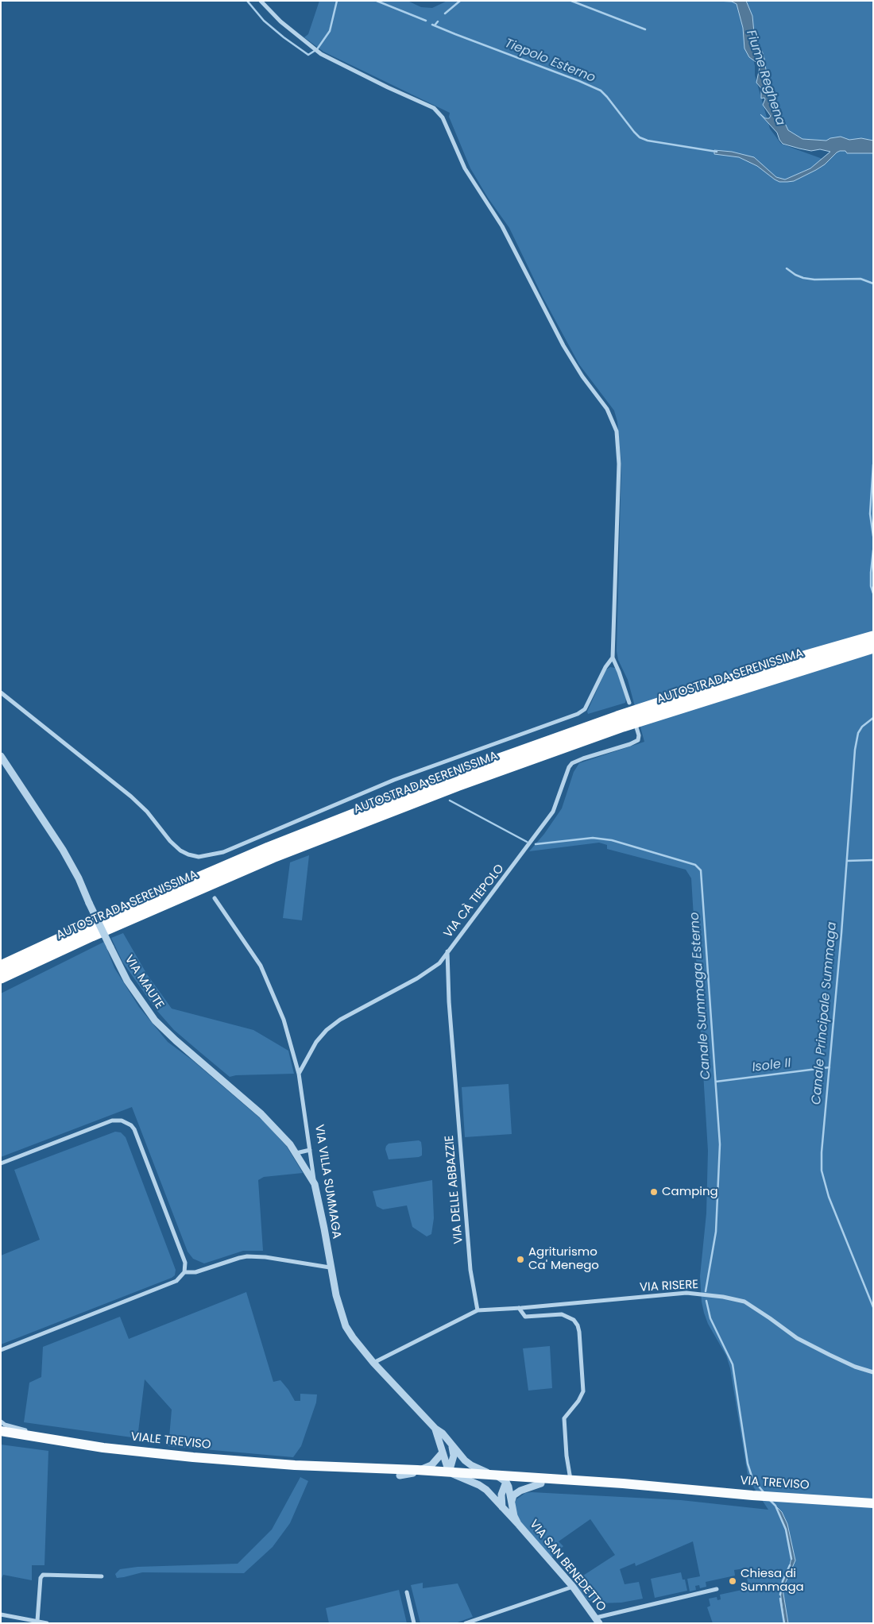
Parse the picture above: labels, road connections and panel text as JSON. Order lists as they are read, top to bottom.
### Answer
{
  "streets": {
    "highway": ["AUTOSTRADA SERENISSIMA"],
    "main road": ["VIALE TREVISO", "VIA TREVISO"],
    "street": [
      "VIA CÀ TIEPOLO",
      "VIA MAUTE",
      "VIA VILLA SUMMAGA",
      "VIA DELLE ABBAZZIE",
      "VIA RISERE",
      "VIA SAN BENEDETTO"
    ]
  },
  "crossings": [
    ["VIA CÀ TIEPOLO", "VIA VILLA SUMMAGA"],
    ["VIA CÀ TIEPOLO", "VIA DELLE ABBAZZIE"],
    ["VIA MAUTE", "VIA VILLA SUMMAGA"],
    ["VIA VILLA SUMMAGA", "VIALE TREVISO"],
    ["VIA VILLA SUMMAGA", "VIA TREVISO"],
    ["VIA VILLA SUMMAGA", "VIA SAN BENEDETTO"],
    ["VIA DELLE ABBAZZIE", "VIA RISERE"],
    ["VIALE TREVISO", "VIA TREVISO"],
    ["VIALE TREVISO", "VIA SAN BENEDETTO"],
    ["VIA TREVISO", "VIA SAN BENEDETTO"]
  ],
  "water": [
    "Tiepolo Esterno",
    "Fiume Reghena",
    "Canale Summaga Esterno",
    "Canale Principale Summaga",
    "Isole II"
  ],
  "places": ["Camping", "Agriturismo Ca' Menego", "Chiesa di Summaga"]
}
